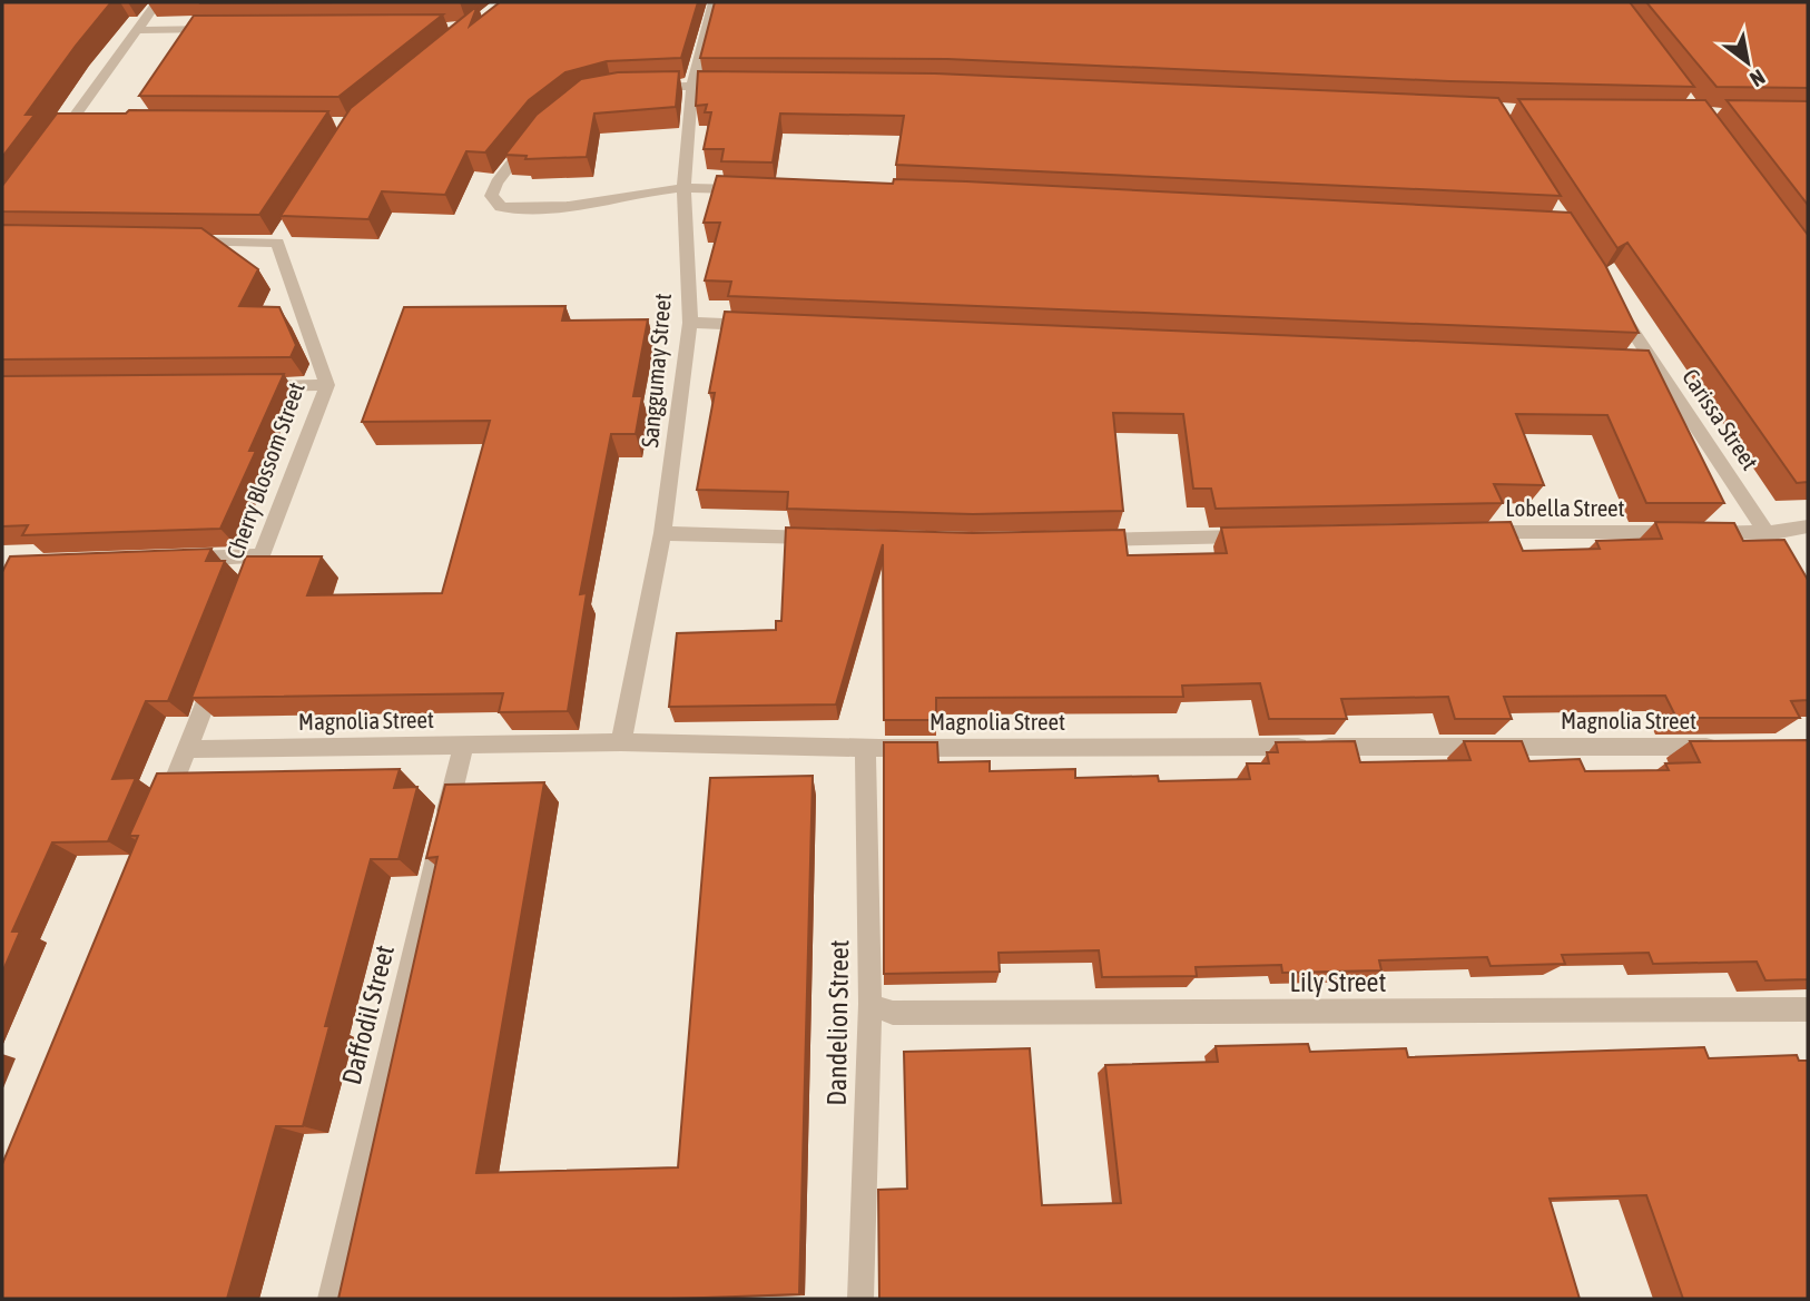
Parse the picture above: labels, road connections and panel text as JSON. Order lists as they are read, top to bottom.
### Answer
{
  "streets": {
    "street": [
      "Sanggumay Street",
      "Carissa Street",
      "Cherry Blossom Street",
      "Lobella Street",
      "Magnolia Street",
      "Lily Street",
      "Daffodil Street",
      "Dandelion Street"
    ]
  },
  "crossings": [
    ["Sanggumay Street", "Magnolia Street"],
    ["Carissa Street", "Lobella Street"],
    ["Magnolia Street", "Daffodil Street"],
    ["Magnolia Street", "Dandelion Street"],
    ["Lily Street", "Dandelion Street"]
  ],
  "north": "bottom right"
}
